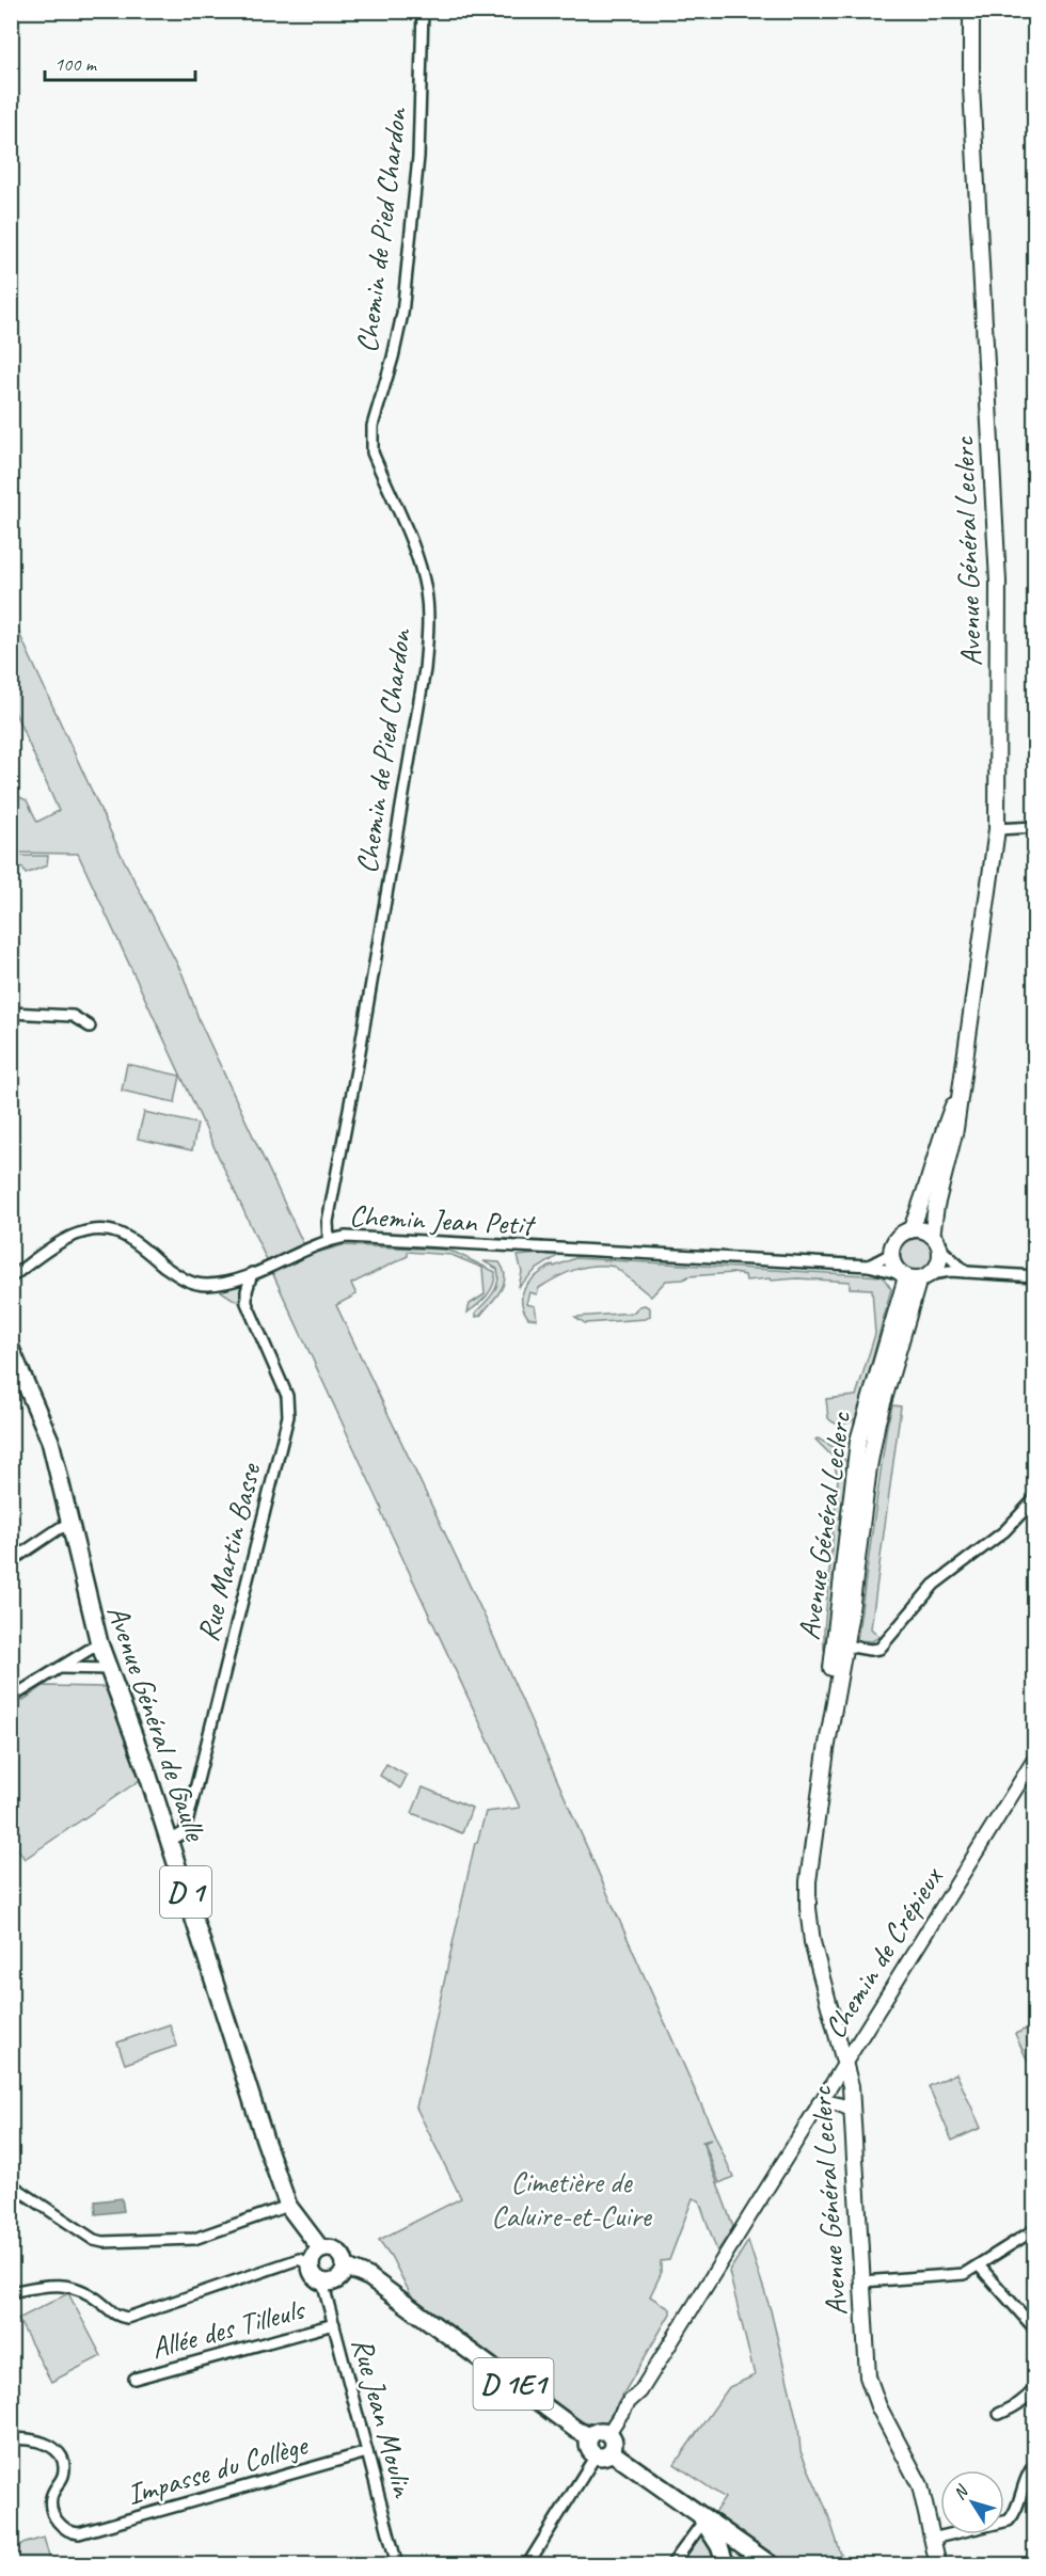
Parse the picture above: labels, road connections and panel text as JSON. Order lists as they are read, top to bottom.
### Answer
{
  "streets": {
    "main road": [
      "Avenue Général Leclerc",
      "Avenue Général de Gaulle",
      "D 1",
      "D 1E1"
    ],
    "street": [
      "Chemin de Pied Chardon",
      "Chemin Jean Petit",
      "Rue Martin Basse",
      "Chemin de Crépieux",
      "Allée des Tilleuls",
      "Rue Jean Moulin",
      "Impasse du Collège"
    ]
  },
  "crossings": [
    ["Chemin de Pied Chardon", "Chemin Jean Petit"],
    ["Avenue Général Leclerc", "Chemin Jean Petit"],
    ["Avenue Général Leclerc", "Chemin de Crépieux"],
    ["Chemin Jean Petit", "Rue Martin Basse"],
    ["Rue Martin Basse", "Avenue Général de Gaulle"],
    ["Avenue Général de Gaulle", "D 1E1"],
    ["Avenue Général de Gaulle", "Rue Jean Moulin"],
    ["Chemin de Crépieux", "D 1E1"],
    ["Allée des Tilleuls", "Rue Jean Moulin"],
    ["D 1E1", "Rue Jean Moulin"],
    ["Rue Jean Moulin", "Impasse du Collège"]
  ],
  "parks": ["Cimetière de Caluire-et-Cuire"],
  "scale_bar": "100 m",
  "north": "top left"
}
